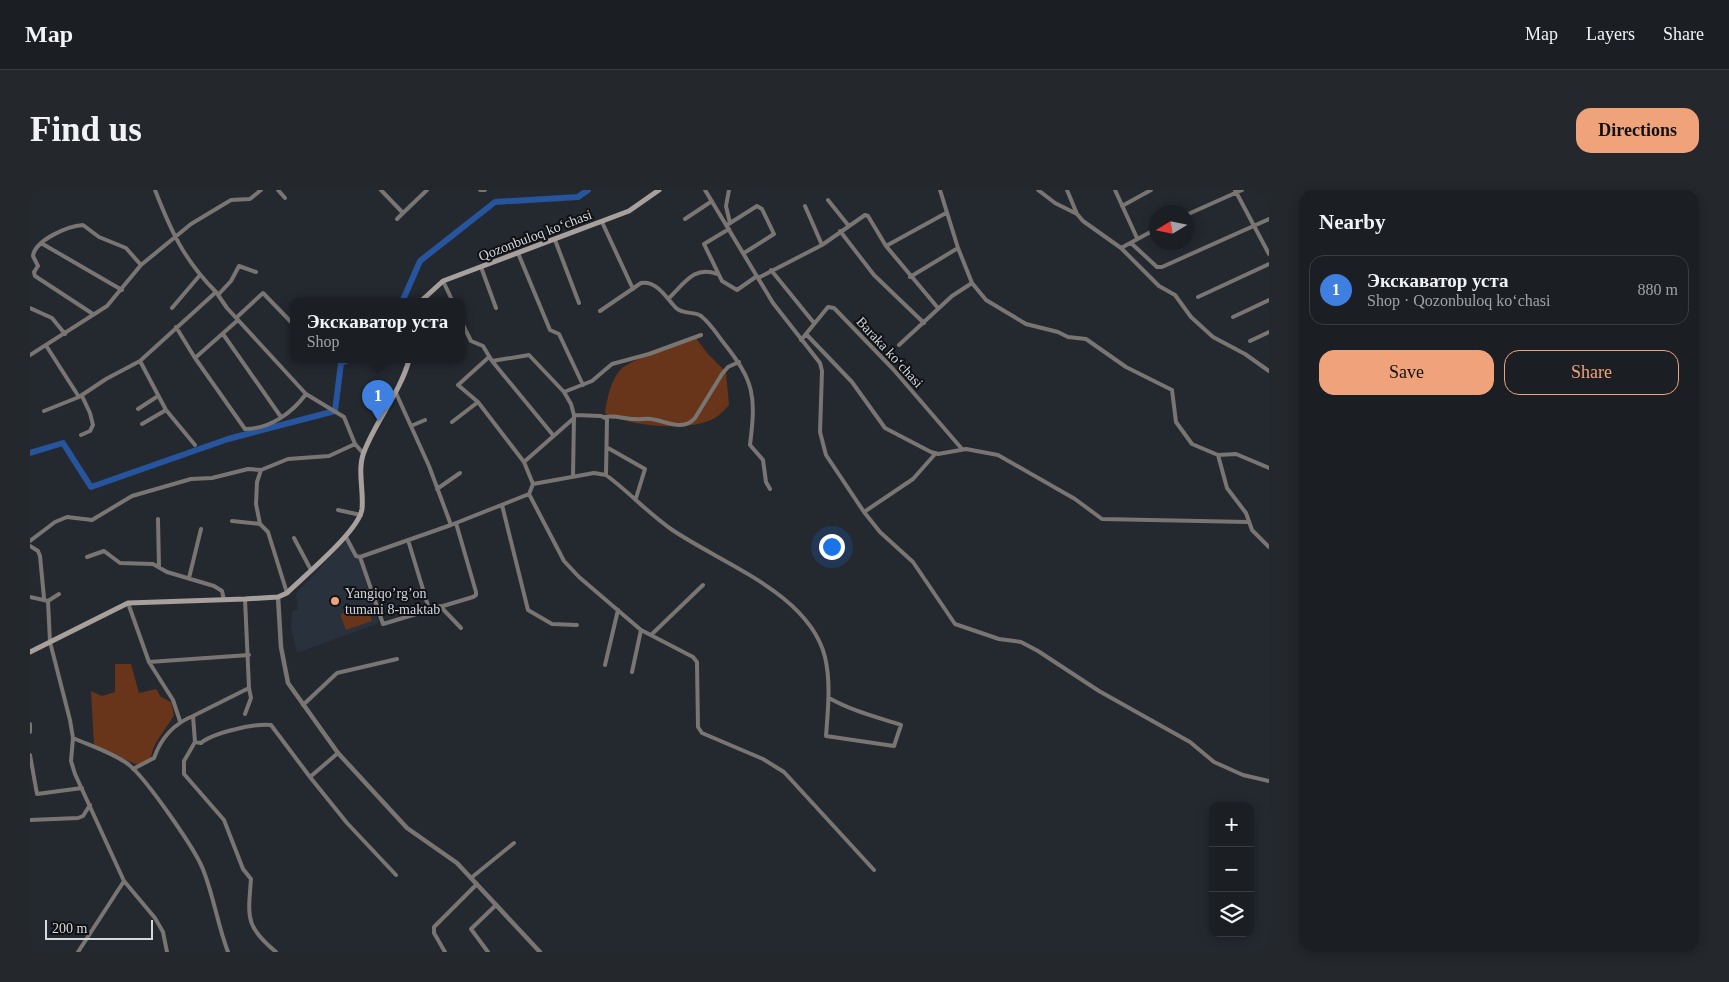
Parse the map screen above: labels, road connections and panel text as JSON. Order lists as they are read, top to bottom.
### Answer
{
  "streets": {
    "main road": ["Qozonbuloq koʻchasi"],
    "street": ["Baraka koʻchasi"]
  },
  "places": ["Yangiqo’rg’on tumani 8-maktab"],
  "scale_bar": "200 m",
  "north": "left",
  "page": {
    "header": "Map",
    "nav": ["Map", "Layers", "Share"],
    "buttons": [
      "Directions",
      ["Save", "Share"]
    ],
    "title": "Find us",
    "heading": "Nearby",
    "list": [
      {
        "mark": "1",
        "name": "Экскаватор уста",
        "note": "Shop · Qozonbuloq koʻchasi",
        "value": "880 m"
      }
    ],
    "popup": ["Экскаватор уста", "Shop"],
    "pins": "1",
    "map_buttons": ["+", "−"],
    "scale": "200 m"
  }
}
